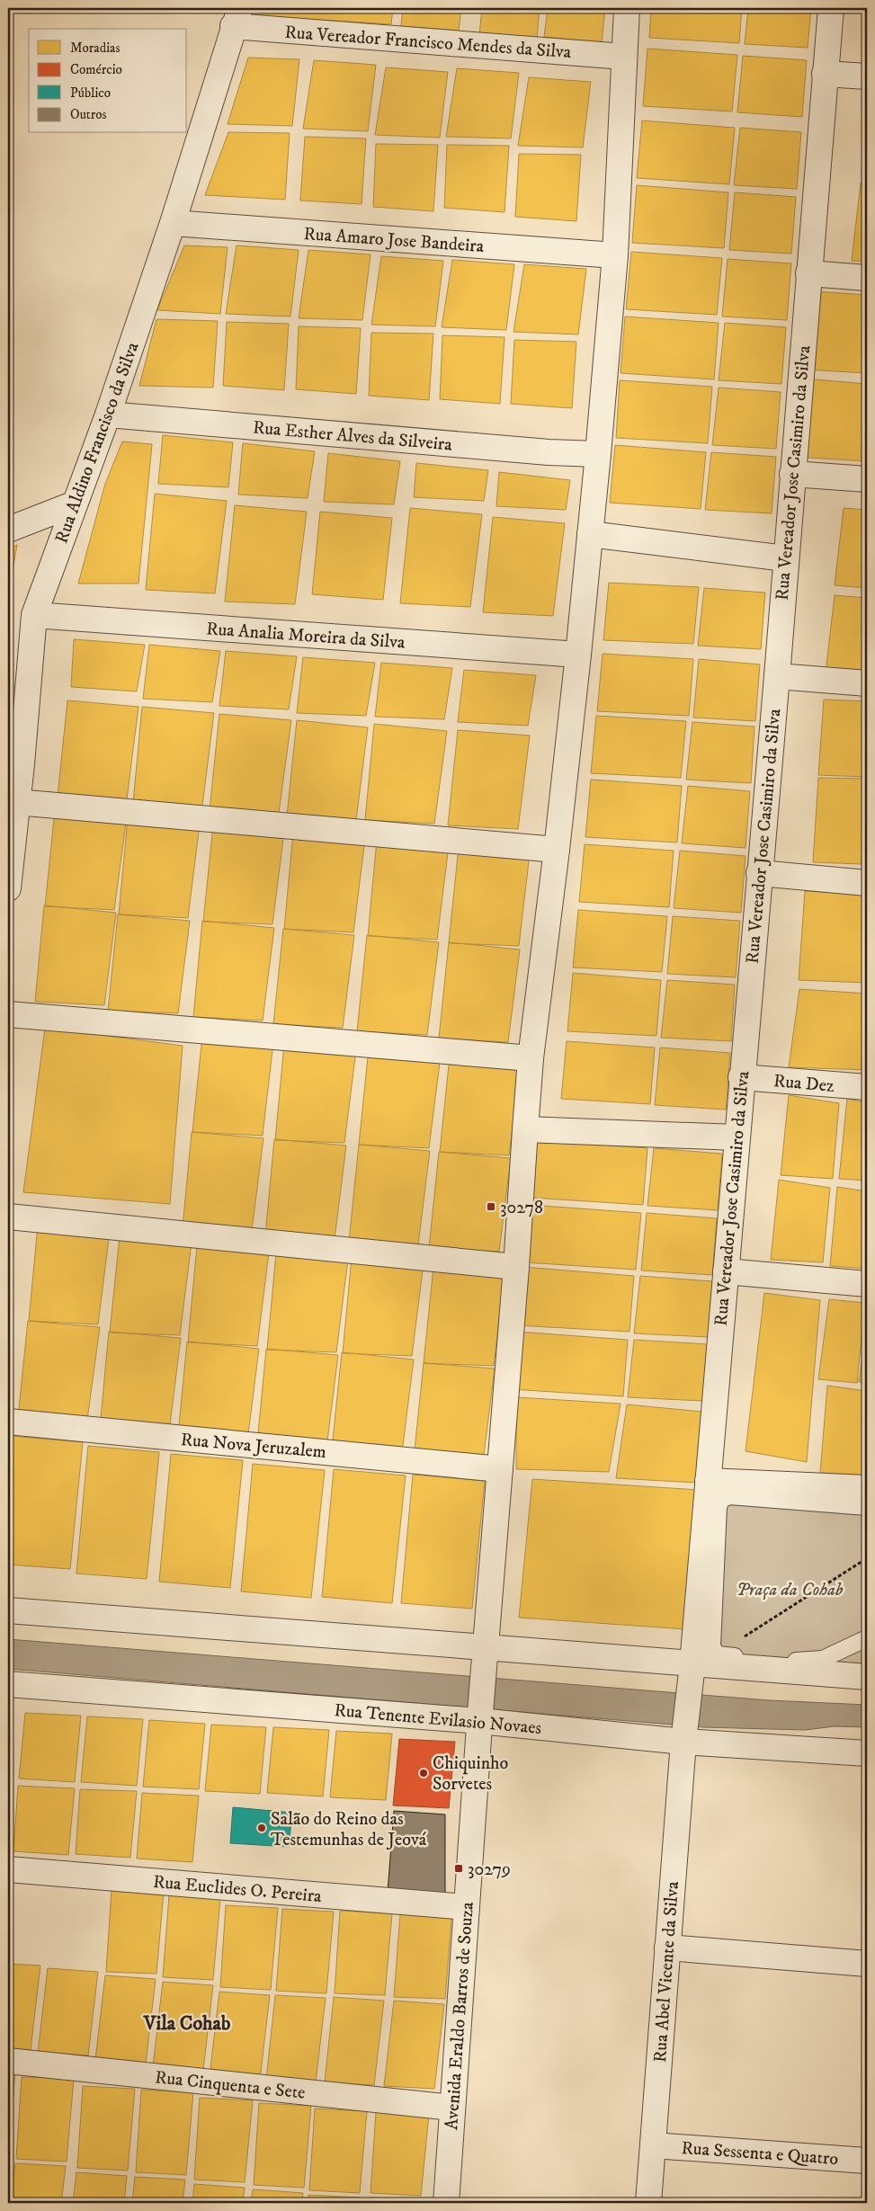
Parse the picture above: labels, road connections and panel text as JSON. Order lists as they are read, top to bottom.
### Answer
{
  "streets": {
    "street": [
      "Rua Vereador Francisco Mendes da Silva",
      "Rua Amaro Jose Bandeira",
      "Rua Esther Alves da Silveira",
      "Rua Aldino Francisco da Silva",
      "Rua Vereador Jose Casimiro da Silva",
      "Rua Analia Moreira da Silva",
      "Rua Dez",
      "Rua Nova Jeruzalem",
      "Rua Tenente Evilasio Novaes",
      "Rua Euclides O. Pereira",
      "Rua Abel Vicente da Silva",
      "Avenida Eraldo Barros de Souza",
      "Rua Cinquenta e Sete",
      "Rua Sessenta e Quatro"
    ]
  },
  "crossings": [
    ["Rua Vereador Francisco Mendes da Silva", "Rua Aldino Francisco da Silva"],
    ["Rua Amaro Jose Bandeira", "Rua Aldino Francisco da Silva"],
    ["Rua Esther Alves da Silveira", "Rua Aldino Francisco da Silva"],
    ["Rua Aldino Francisco da Silva", "Rua Analia Moreira da Silva"],
    ["Rua Vereador Jose Casimiro da Silva", "Rua Dez"],
    ["Rua Vereador Jose Casimiro da Silva", "Rua Abel Vicente da Silva"],
    ["Rua Nova Jeruzalem", "Avenida Eraldo Barros de Souza"],
    ["Rua Tenente Evilasio Novaes", "Rua Abel Vicente da Silva"],
    ["Rua Tenente Evilasio Novaes", "Avenida Eraldo Barros de Souza"],
    ["Rua Euclides O. Pereira", "Avenida Eraldo Barros de Souza"],
    ["Rua Abel Vicente da Silva", "Rua Sessenta e Quatro"],
    ["Avenida Eraldo Barros de Souza", "Rua Cinquenta e Sete"]
  ],
  "districts": ["Vila Cohab"],
  "parks": ["Praça da Cohab"],
  "places": {
    "transit": ["30278", "30279"],
    "other": ["Chiquinho Sorvetes", "Salão do Reino das Testemunhas de Jeová"]
  },
  "legend": [
    "Moradias",
    "Comércio",
    "Público",
    "Outros"
  ]
}
